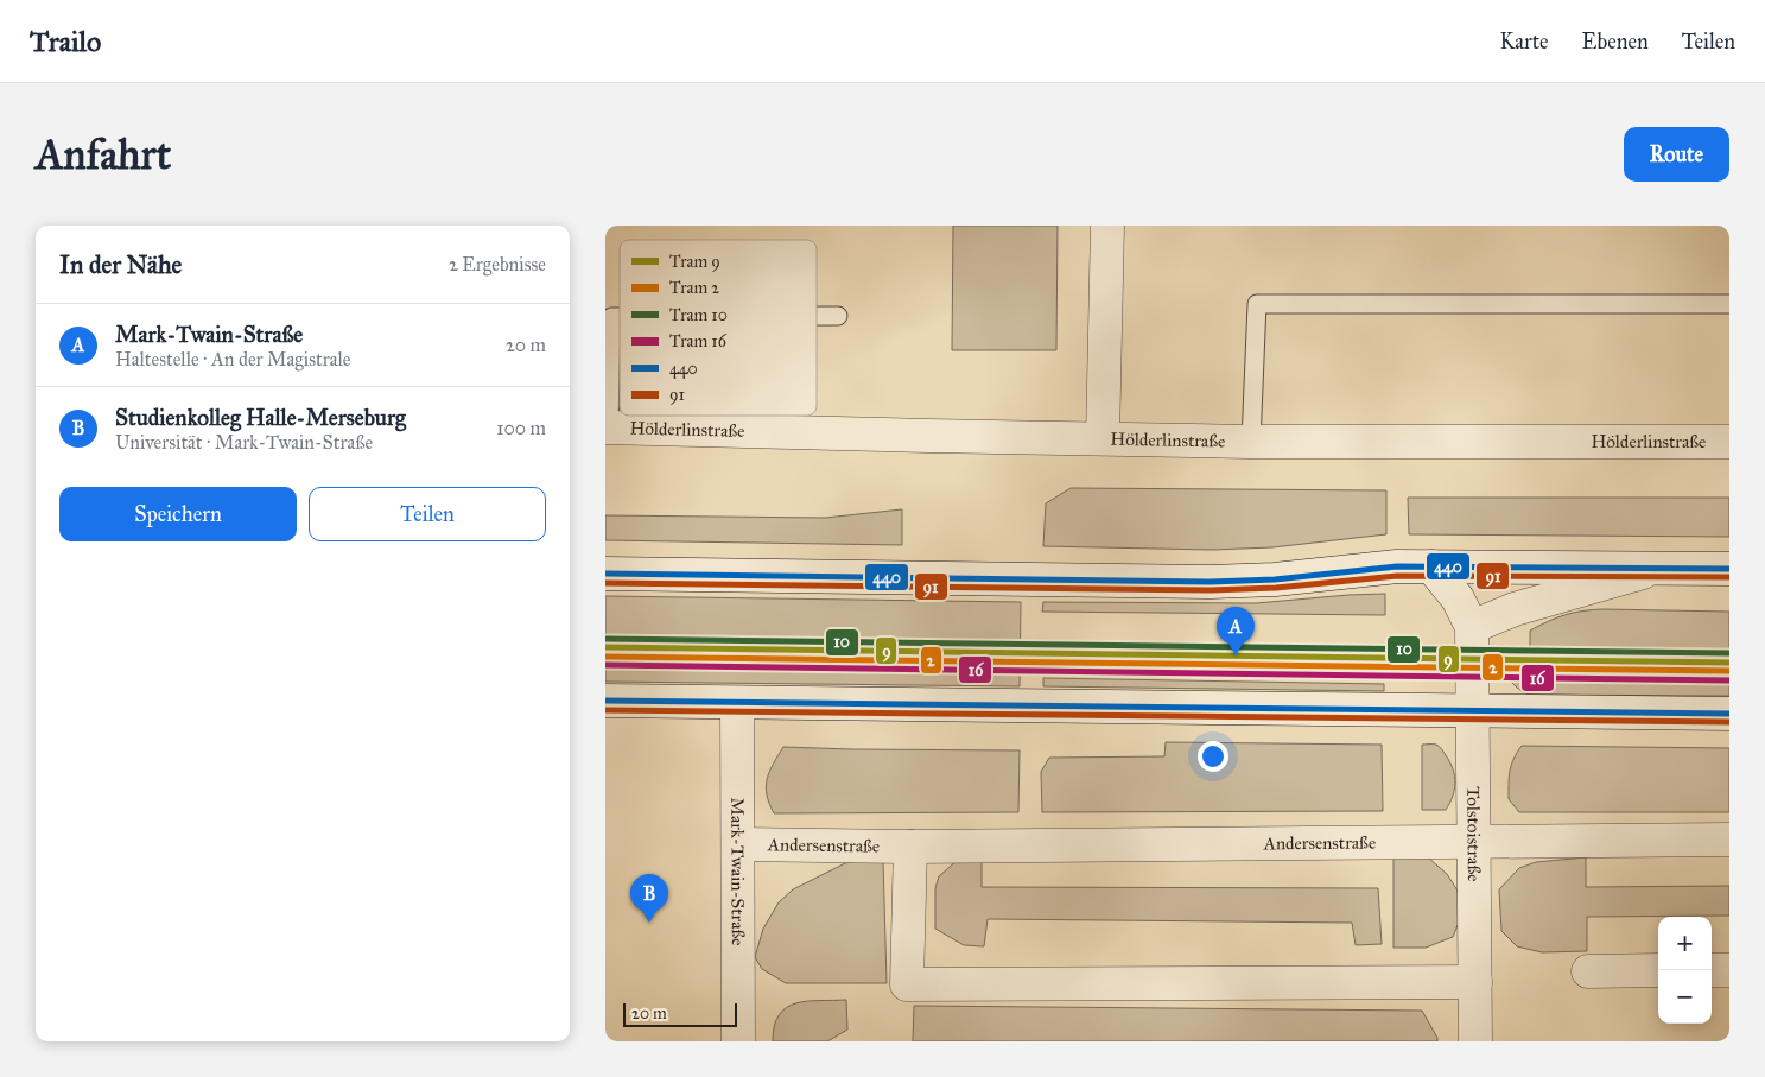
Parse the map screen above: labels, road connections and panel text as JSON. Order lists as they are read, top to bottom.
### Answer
{
  "streets": {
    "street": [
      "Hölderlinstraße",
      "Tolstoistraße",
      "Andersenstraße",
      "Mark-Twain-Straße"
    ]
  },
  "crossings": [
    ["Tolstoistraße", "Andersenstraße"],
    ["Andersenstraße", "Mark-Twain-Straße"]
  ],
  "lines": [
    "transit line 440",
    "transit line 91",
    "tram line 10",
    "tram line 9",
    "tram line 2",
    "tram line 16"
  ],
  "legend": [
    "Tram 9",
    "Tram 2",
    "Tram 10",
    "Tram 16",
    "440",
    "91"
  ],
  "scale_bar": "20 m",
  "page": {
    "header": "Trailo",
    "nav": ["Karte", "Ebenen", "Teilen"],
    "buttons": [
      "Route",
      ["Speichern", "Teilen"]
    ],
    "title": "Anfahrt",
    "heading": ["In der Nähe", "2 Ergebnisse"],
    "list": [
      {
        "mark": "A",
        "name": "Mark-Twain-Straße",
        "note": "Haltestelle · An der Magistrale",
        "value": "20 m"
      },
      {
        "mark": "B",
        "name": "Studienkolleg Halle-Merseburg",
        "note": "Universität · Mark-Twain-Straße",
        "value": "100 m"
      }
    ],
    "pins": ["A", "B"],
    "map_buttons": ["+", "−"],
    "scale": "20 m"
  }
}
